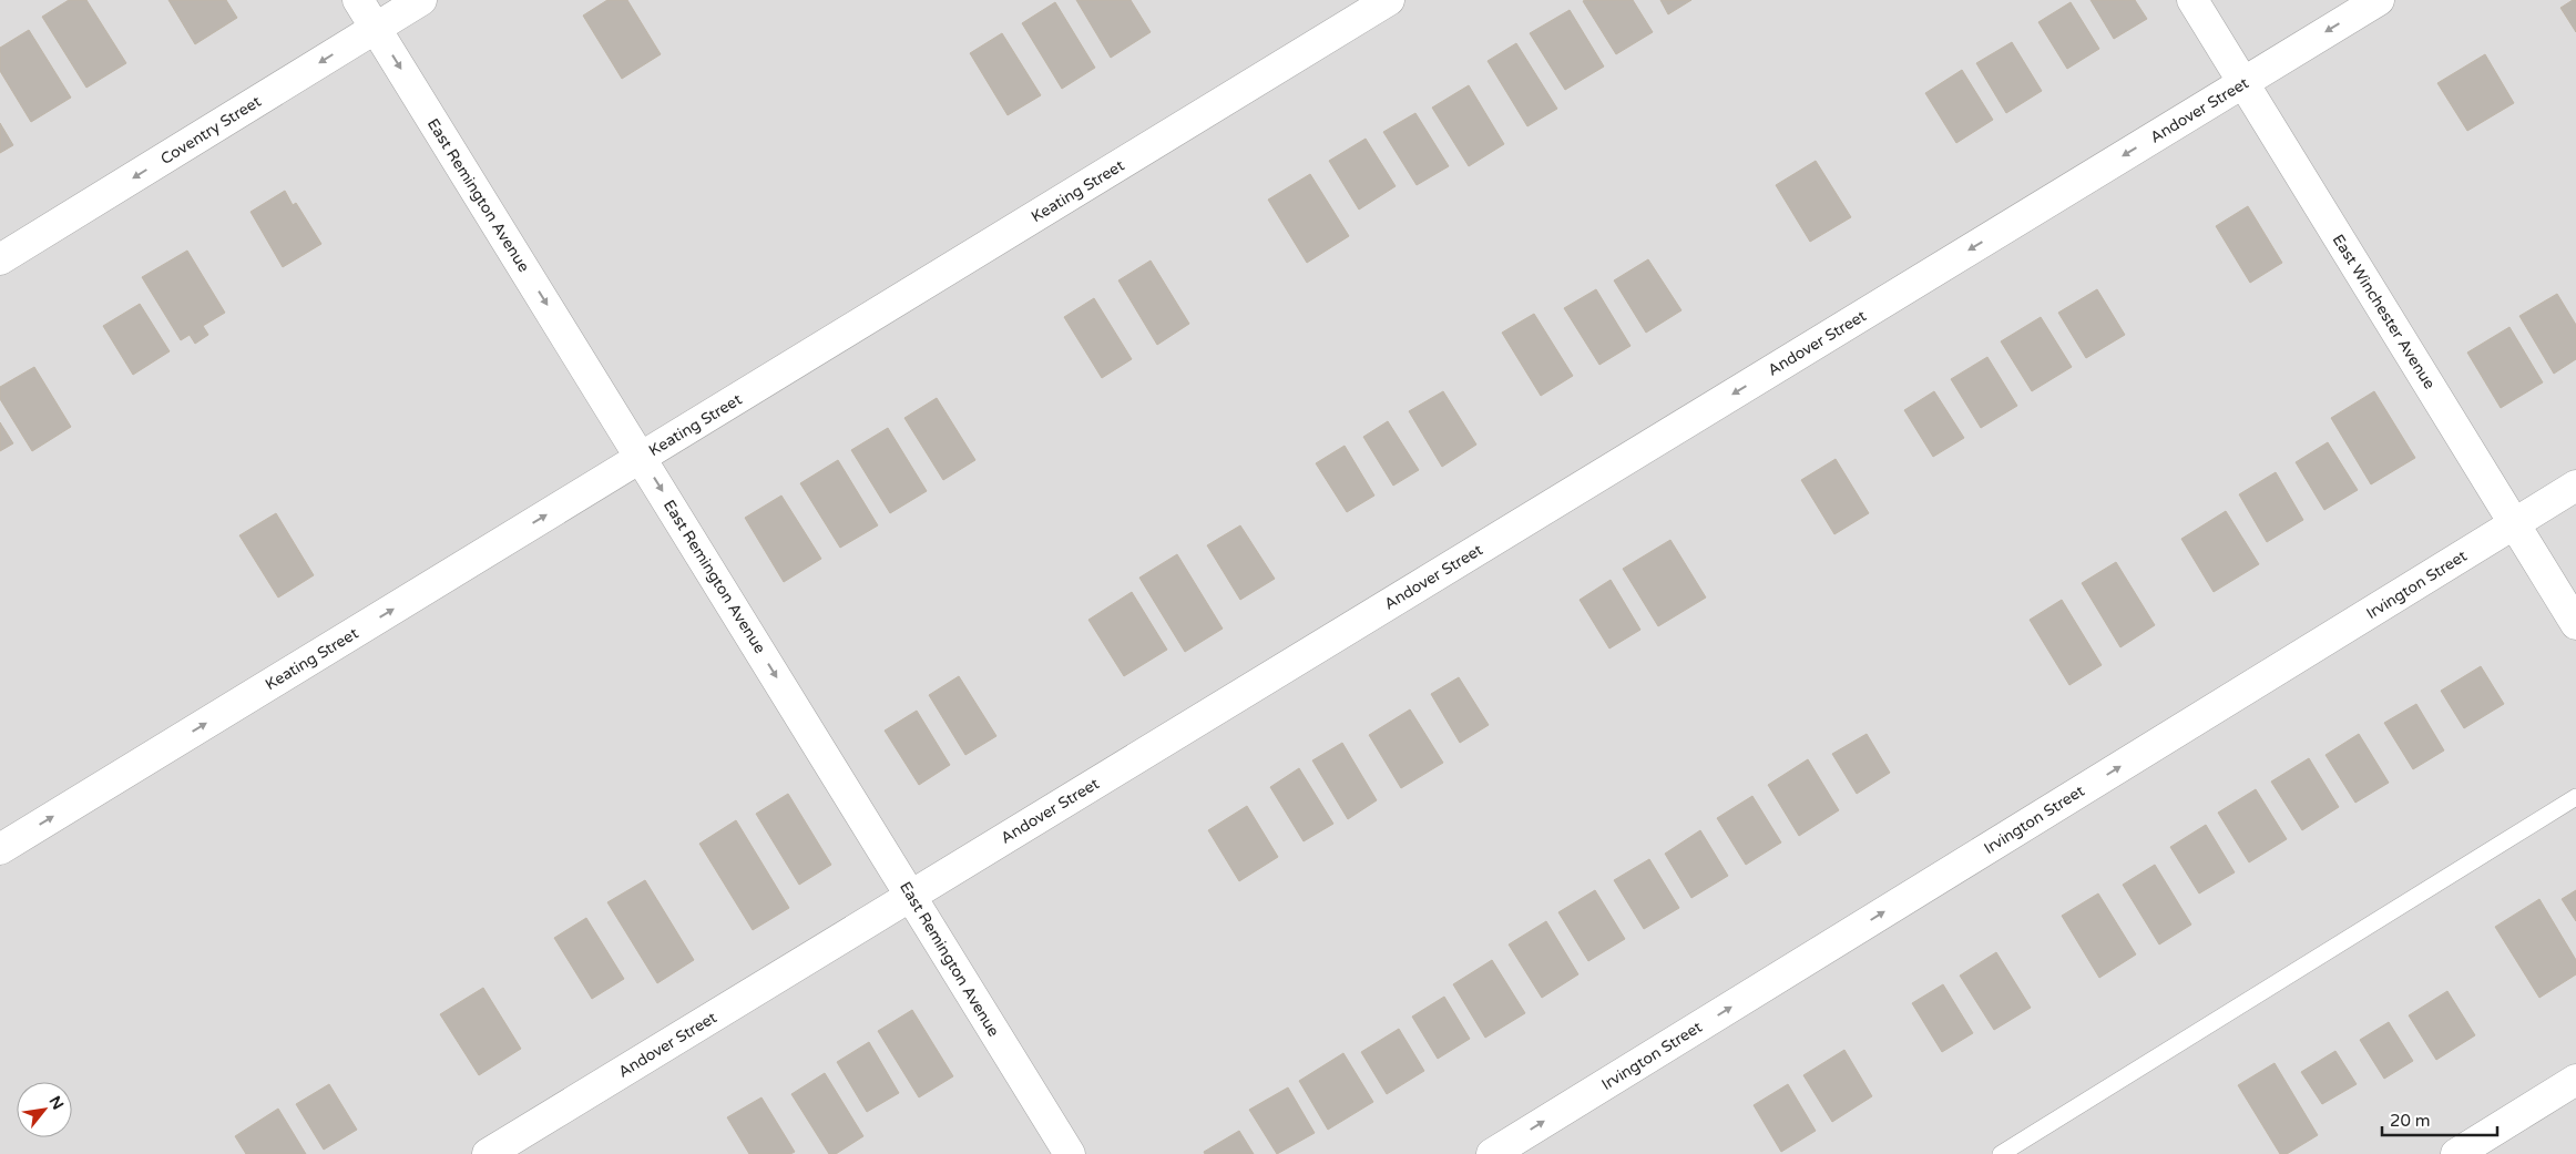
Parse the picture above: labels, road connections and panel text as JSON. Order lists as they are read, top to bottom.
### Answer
{
  "streets": {
    "street": [
      "Andover Street",
      "Coventry Street",
      "Keating Street",
      "East Remington Avenue",
      "East Winchester Avenue",
      "Irvington Street"
    ]
  },
  "crossings": [
    ["Andover Street", "East Remington Avenue"],
    ["Andover Street", "East Winchester Avenue"],
    ["Coventry Street", "East Remington Avenue"],
    ["Keating Street", "East Remington Avenue"],
    ["East Winchester Avenue", "Irvington Street"]
  ],
  "one_way": [
    "Andover Street",
    "Coventry Street",
    "Keating Street",
    "East Remington Avenue",
    "Irvington Street"
  ],
  "scale_bar": "20 m",
  "north": "top right"
}
